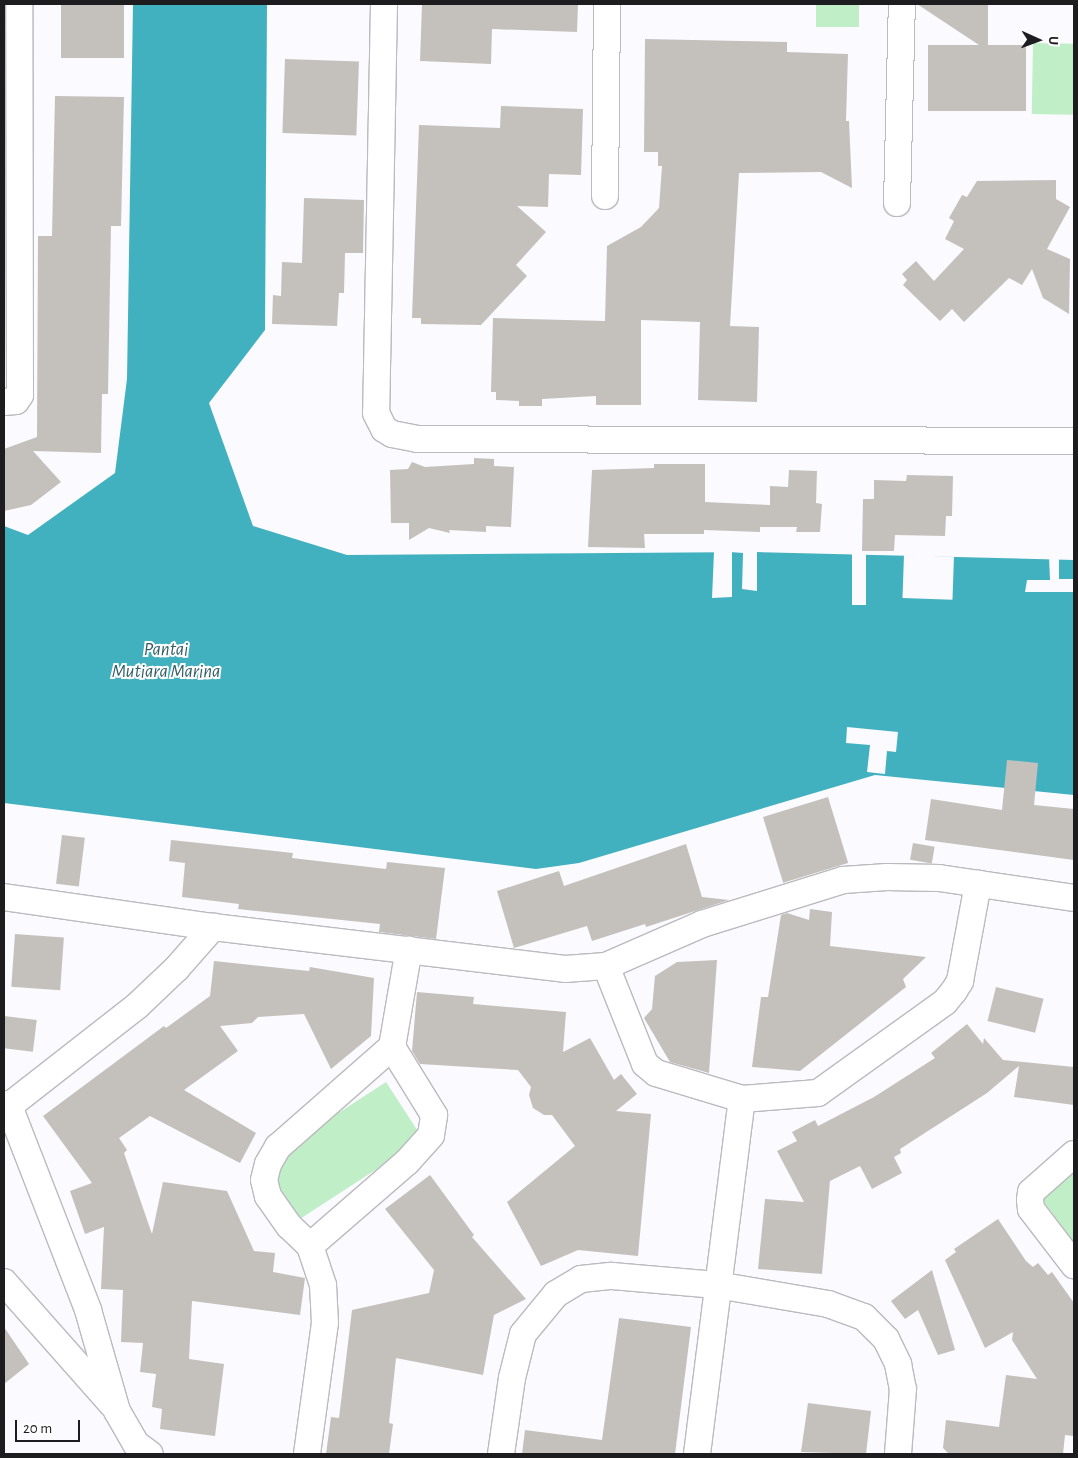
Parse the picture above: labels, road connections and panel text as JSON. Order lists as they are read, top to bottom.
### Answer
{
  "water": ["Pantai Mutiara Marina"],
  "scale_bar": "20 m",
  "north": "right"
}
